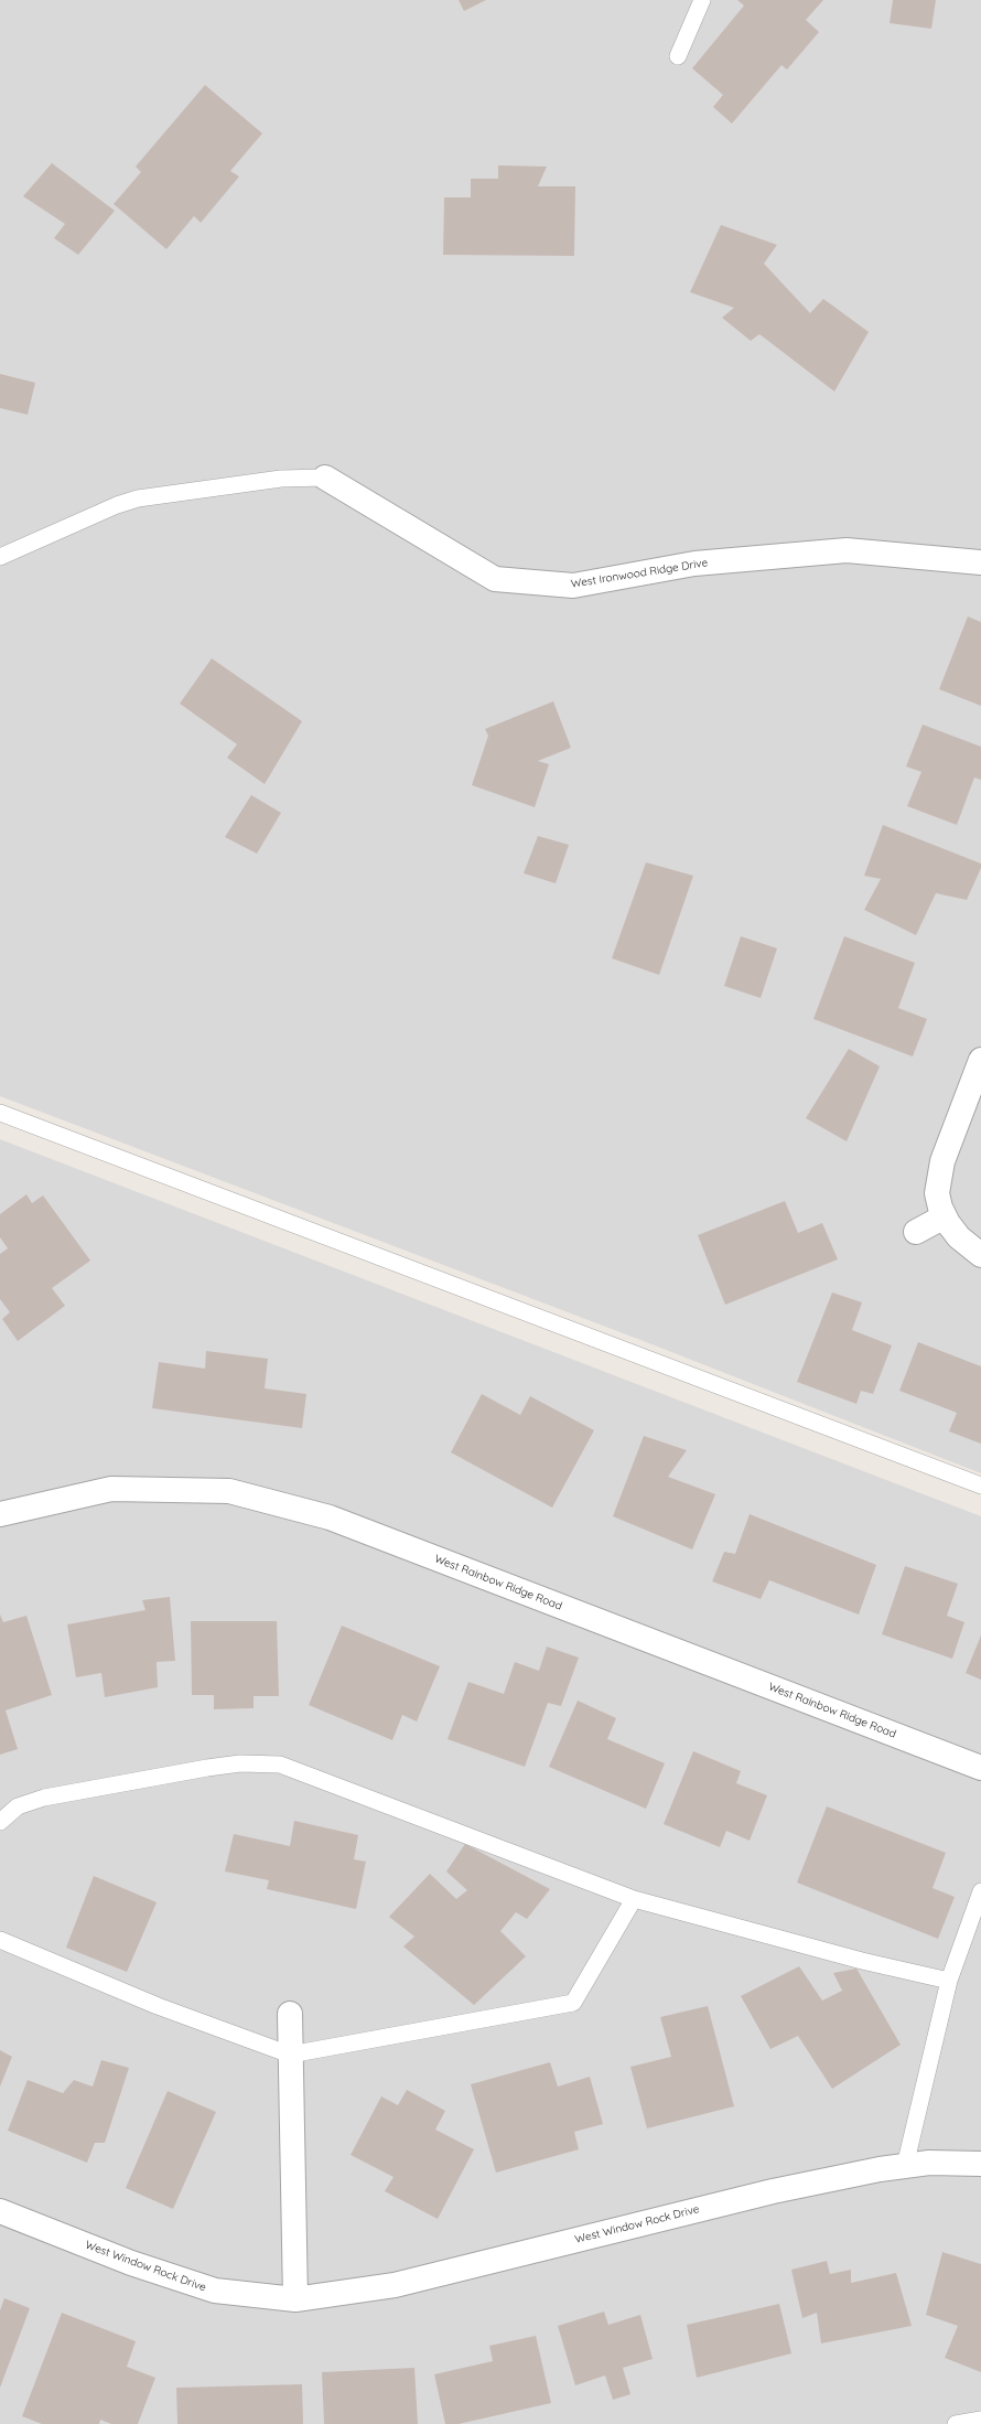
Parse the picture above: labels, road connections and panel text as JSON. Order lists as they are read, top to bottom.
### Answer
{
  "streets": {
    "street": ["West Ironwood Ridge Drive", "West Rainbow Ridge Road", "West Window Rock Drive"]
  }
}
